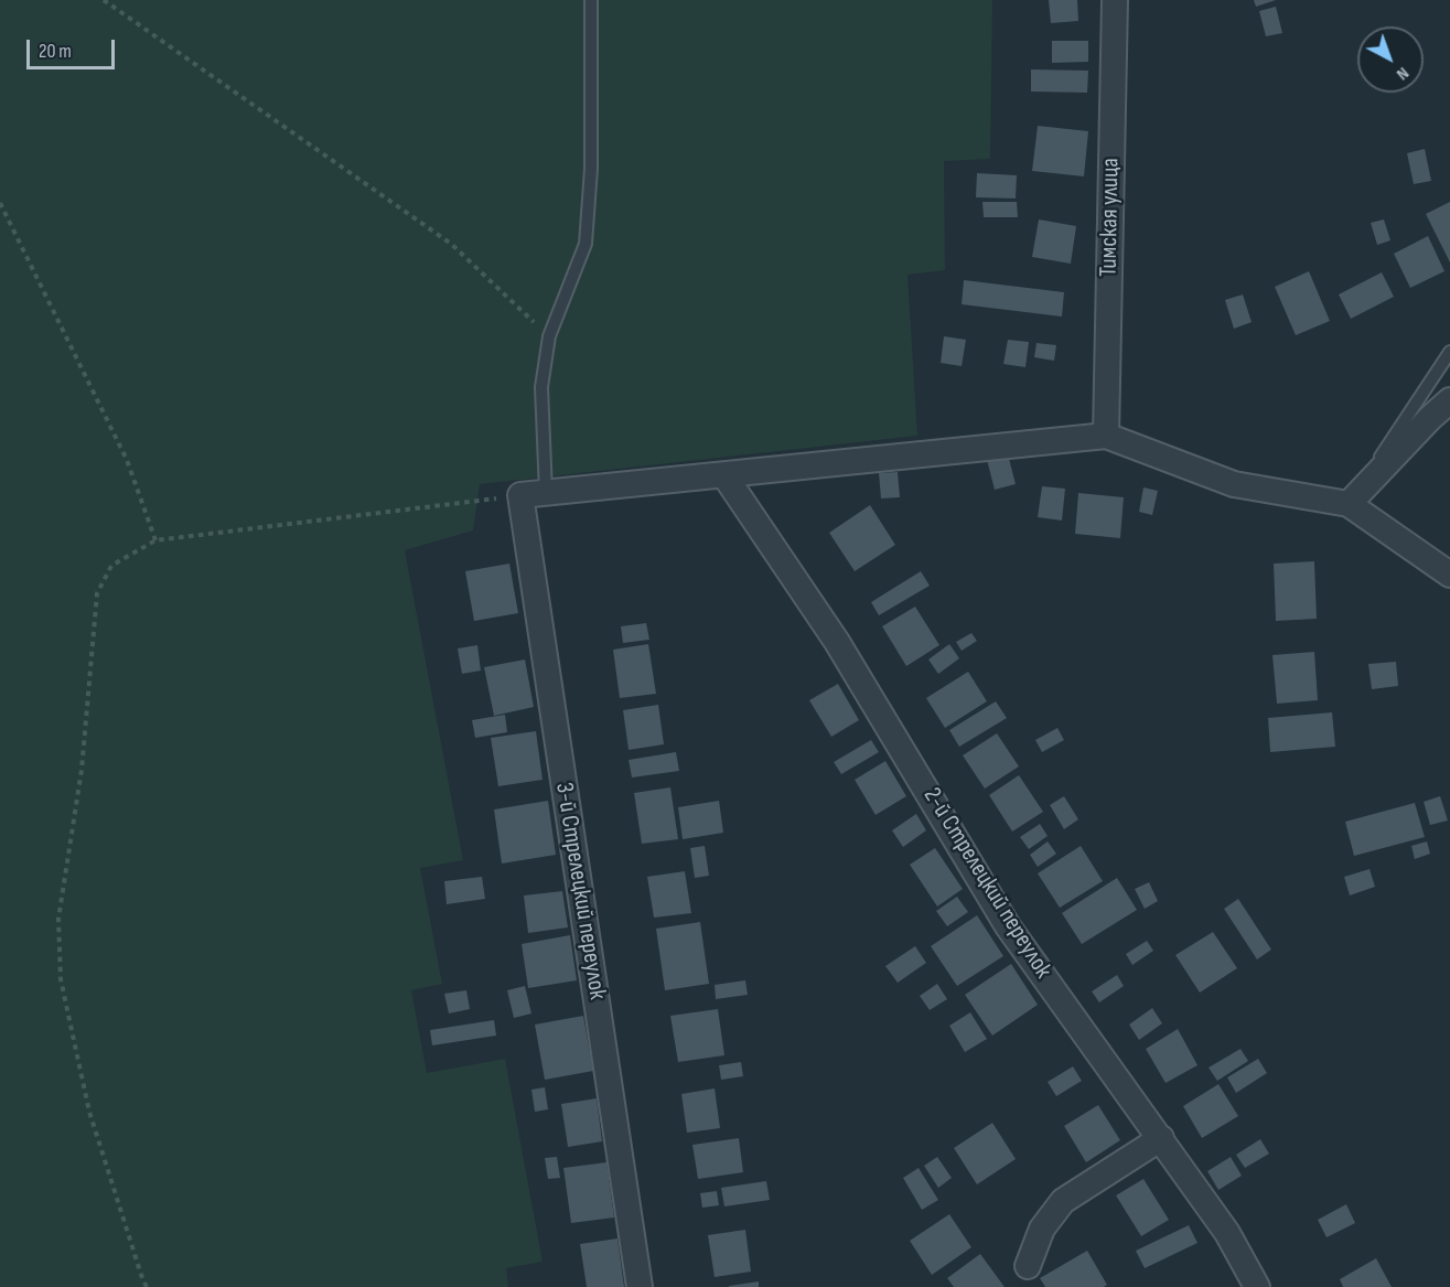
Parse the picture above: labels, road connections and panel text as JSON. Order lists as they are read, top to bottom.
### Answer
{
  "streets": {
    "street": ["Тимская улица", "2-й Стрелецкий переулок", "3-й Стрелецкий переулок"]
  },
  "scale_bar": "20 m",
  "north": "bottom right"
}
